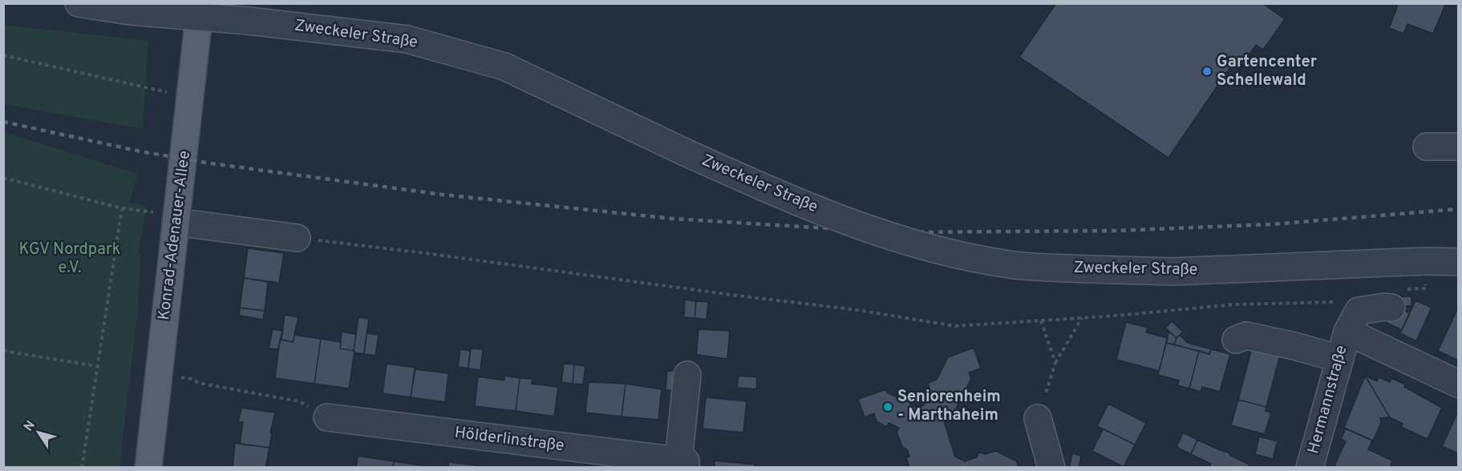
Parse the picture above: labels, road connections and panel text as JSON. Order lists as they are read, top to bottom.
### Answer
{
  "streets": {
    "main road": ["Konrad-Adenauer-Allee"],
    "street": ["Zweckeler Straße", "Hermannstraße", "Hölderlinstraße"]
  },
  "parks": ["KGV Nordpark e.V."],
  "places": ["Gartencenter Schellewald", "Seniorenheim - Marthaheim"],
  "north": "top left"
}
